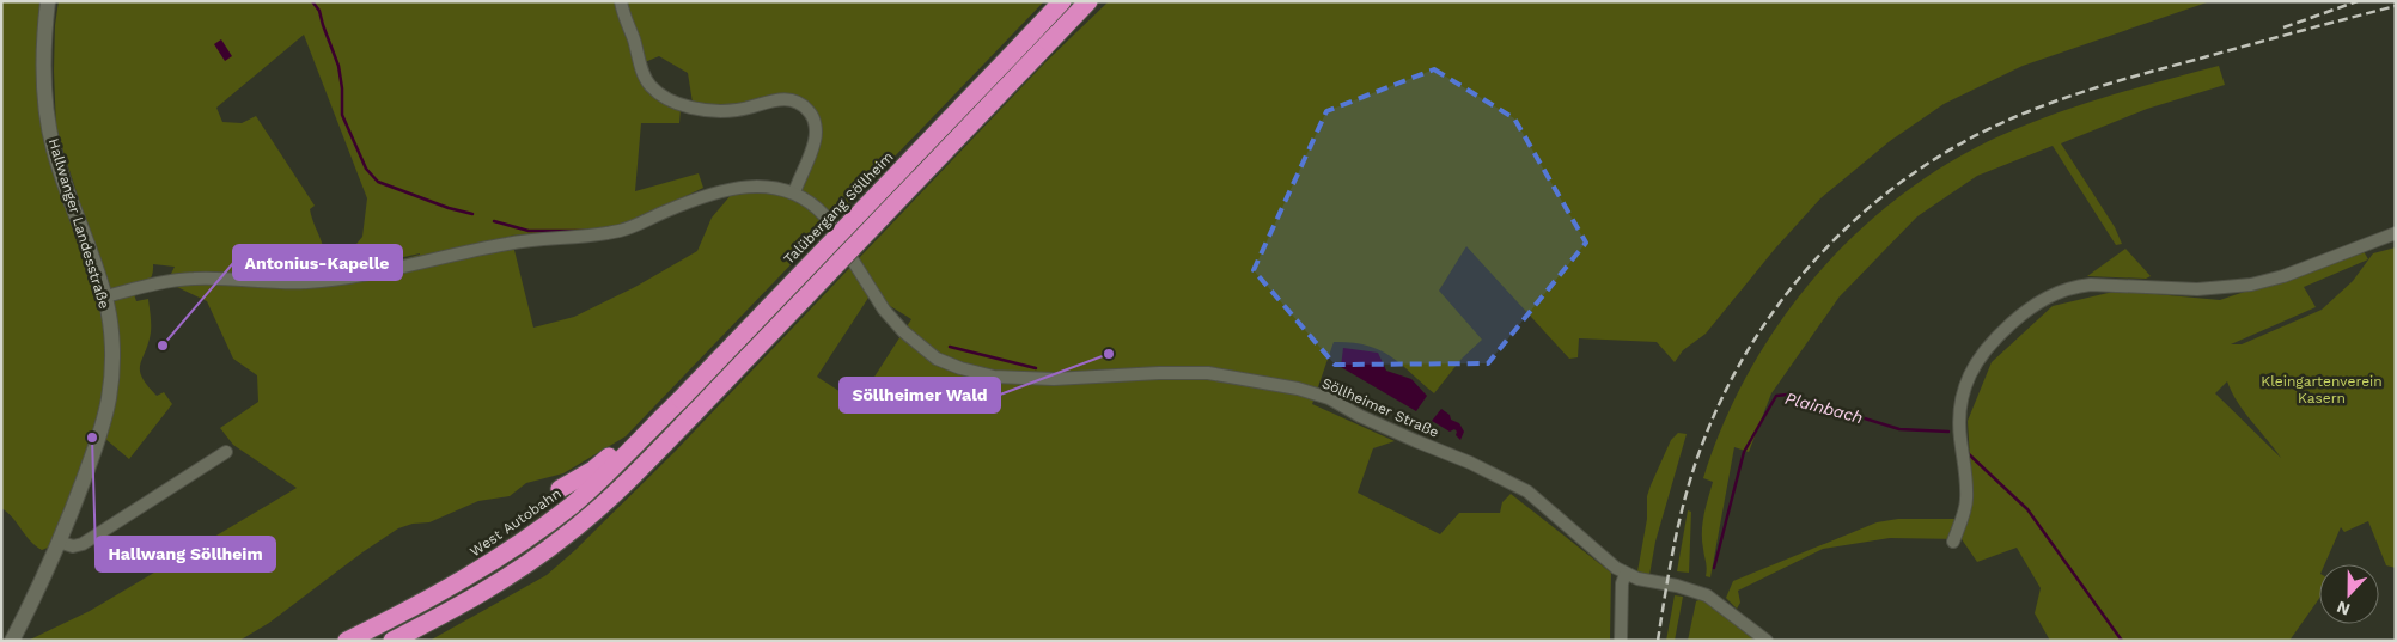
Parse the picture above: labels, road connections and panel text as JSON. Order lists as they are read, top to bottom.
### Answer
{
  "streets": {
    "highway": ["Talübergang Söllheim", "West Autobahn"],
    "street": ["Hallwanger Landesstraße", "Söllheimer Straße"]
  },
  "crossings": [
    ["Talübergang Söllheim", "West Autobahn"]
  ],
  "water": ["Plainbach"],
  "parks": ["Kleingartenverein Kasern"],
  "places": ["Antonius-Kapelle", "Söllheimer Wald", "Hallwang Söllheim"],
  "north": "bottom"
}
